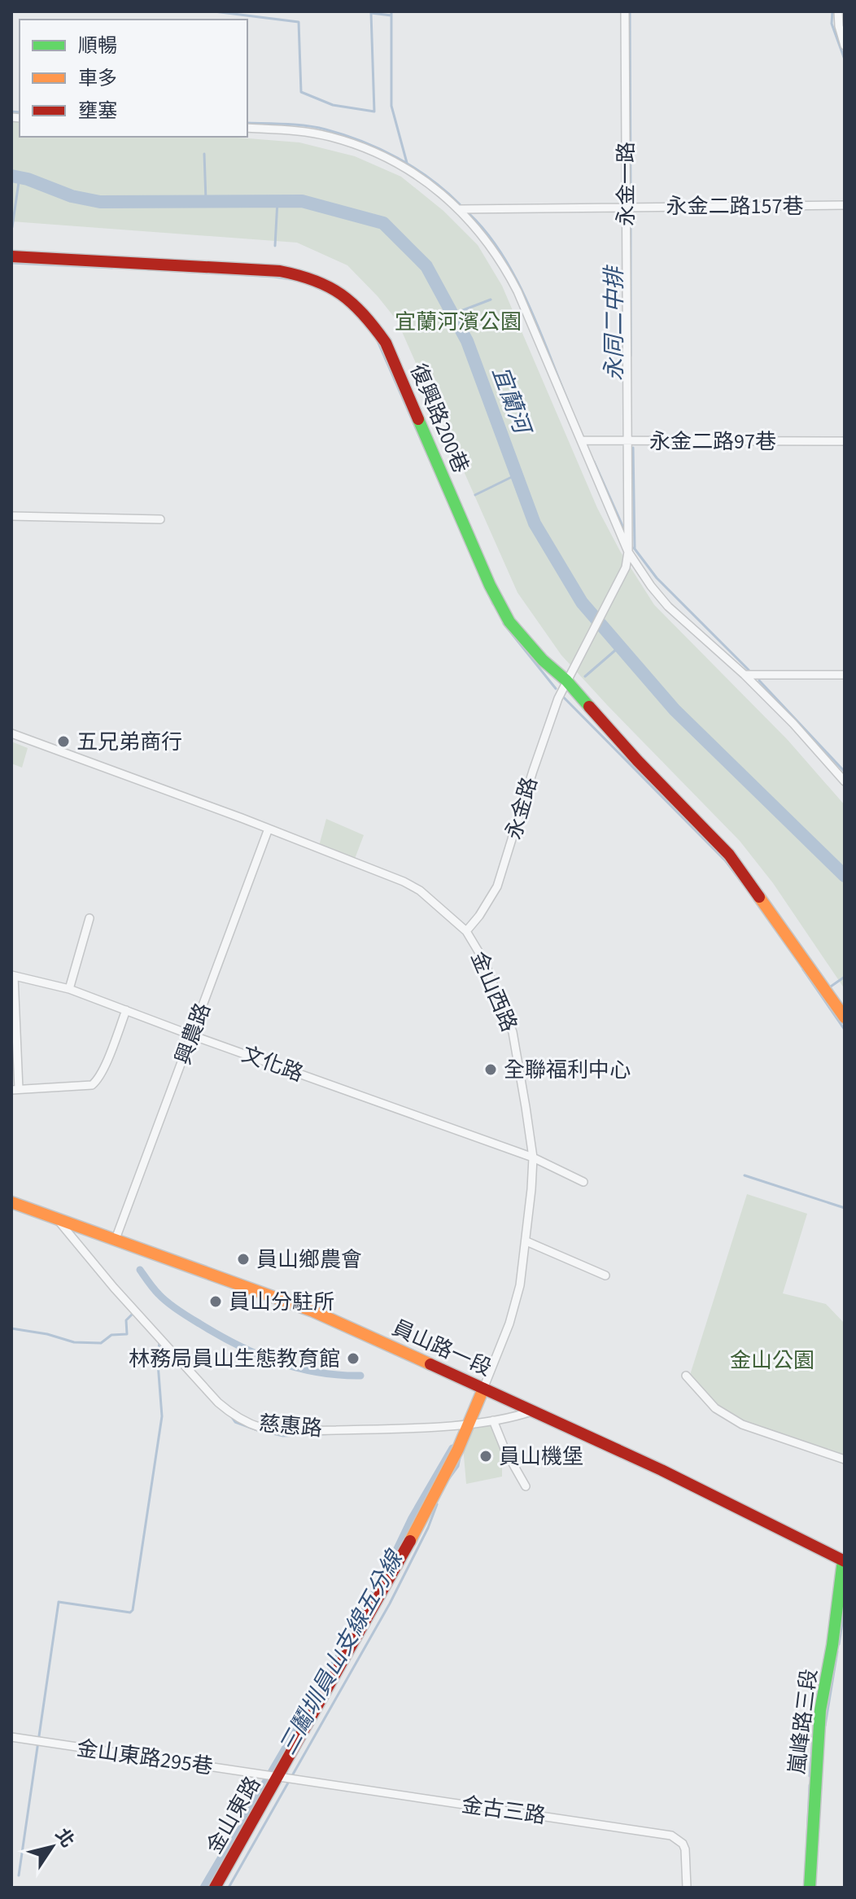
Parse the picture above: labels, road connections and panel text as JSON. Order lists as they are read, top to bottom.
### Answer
{
  "streets": {
    "street": [
      "永金一路",
      "永金二路157巷",
      "復興路200巷",
      "永金二路97巷",
      "永金路",
      "金山西路",
      "興農路",
      "文化路",
      "員山路一段",
      "慈惠路",
      "嵐峰路三段",
      "金山東路295巷",
      "金古三路",
      "金山東路"
    ]
  },
  "crossings": [
    ["永金一路", "永金二路157巷"],
    ["永金一路", "永金二路97巷"],
    ["永金一路", "永金路"],
    ["復興路200巷", "永金路"],
    ["永金路", "金山西路"],
    ["金山西路", "興農路"],
    ["金山西路", "文化路"],
    ["金山西路", "員山路一段"],
    ["金山西路", "金山東路"],
    ["興農路", "文化路"],
    ["興農路", "員山路一段"],
    ["員山路一段", "慈惠路"],
    ["員山路一段", "嵐峰路三段"],
    ["員山路一段", "金山東路"],
    ["慈惠路", "金山東路"],
    ["金山東路295巷", "金古三路"],
    ["金山東路295巷", "金山東路"],
    ["金古三路", "金山東路"]
  ],
  "water": ["永同二中排", "宜蘭河", "三鬮圳員山支線五分線"],
  "parks": ["宜蘭河濱公園", "金山公園"],
  "places": [
    "五兄弟商行",
    "全聯福利中心",
    "員山鄉農會",
    "員山分駐所",
    "林務局員山生態教育館",
    "員山機堡"
  ],
  "legend": ["順暢", "車多", "壅塞"],
  "north": "top right"
}
